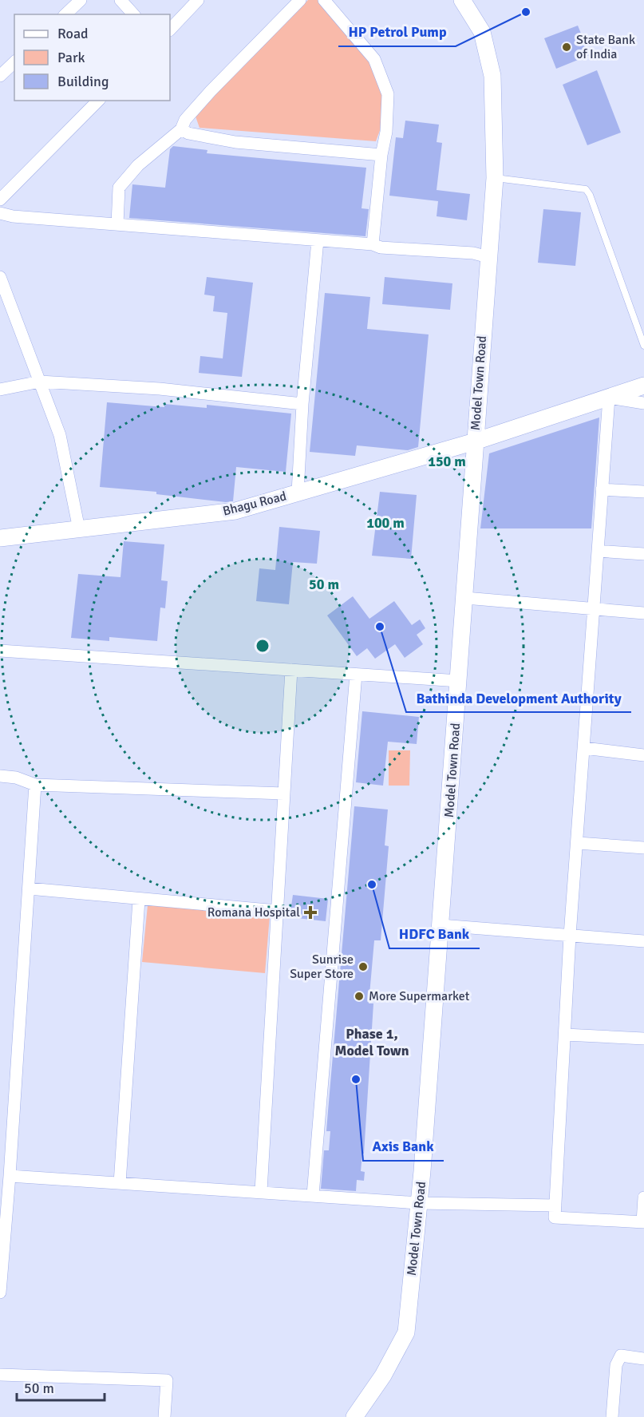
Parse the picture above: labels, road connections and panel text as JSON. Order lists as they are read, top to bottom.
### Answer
{
  "streets": {
    "main road": ["Model Town Road", "Bhagu Road"]
  },
  "crossings": [
    ["Model Town Road", "Bhagu Road"]
  ],
  "districts": ["Phase 1, Model Town"],
  "places": {
    "other": [
      "HP Petrol Pump",
      "State Bank of India",
      "Bathinda Development Authority",
      "HDFC Bank",
      "Sunrise Super Store",
      "More Supermarket",
      "Axis Bank"
    ],
    "health": ["Romana Hospital"]
  },
  "legend": ["Road", "Park", "Building"],
  "scale_bar": "50 m",
  "rings": ["150 m", "100 m", "50 m"]
}
